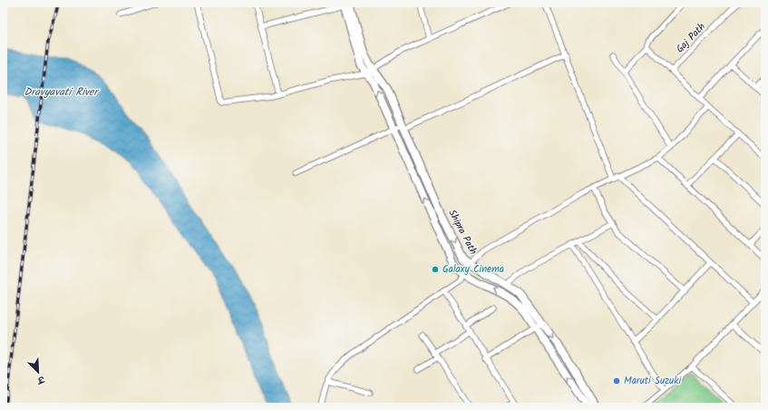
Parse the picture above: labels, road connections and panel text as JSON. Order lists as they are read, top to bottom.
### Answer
{
  "streets": {
    "street": ["Gaj Path", "Shipra Path"]
  },
  "water": ["Dravyavati River"],
  "places": ["Galaxy Cinema", "Maruti Suzuki"],
  "north": "bottom right"
}
